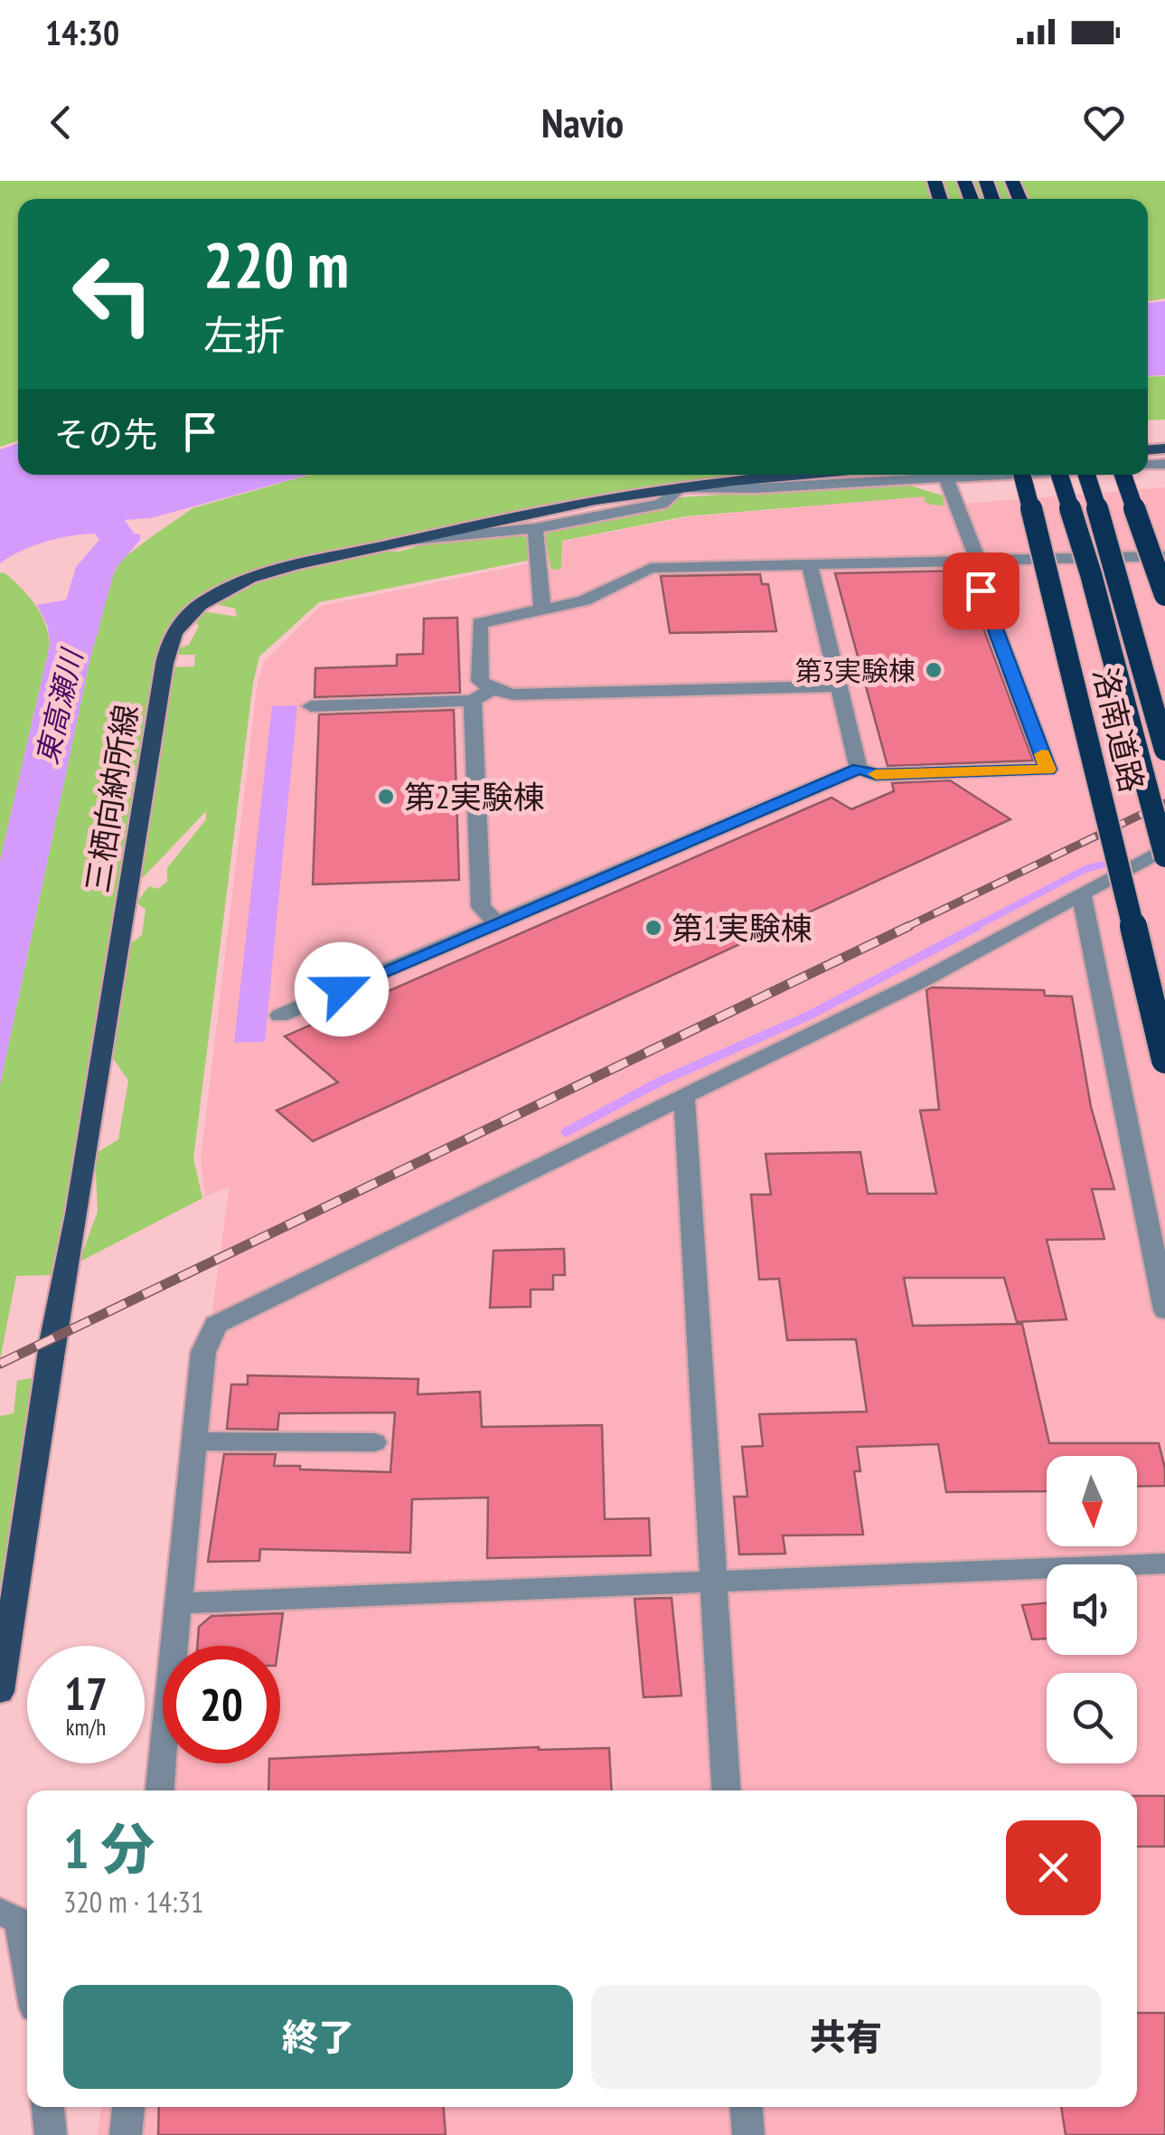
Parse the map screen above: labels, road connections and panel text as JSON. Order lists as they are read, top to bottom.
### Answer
{
  "streets": {
    "highway": ["洛南道路"],
    "main road": ["三栖向納所線"]
  },
  "water": ["東高瀬川"],
  "places": ["第3実験棟", "第2実験棟", "第1実験棟"],
  "north": "bottom",
  "page": {
    "status": "14:30",
    "header": "Navio",
    "turn": ["220 m", "左折"],
    "then": "その先",
    "speed": "17 km/h",
    "limit": "20",
    "heading": ["1 分", "320 m · 14:31"],
    "buttons": ["終了", "共有"]
  }
}
